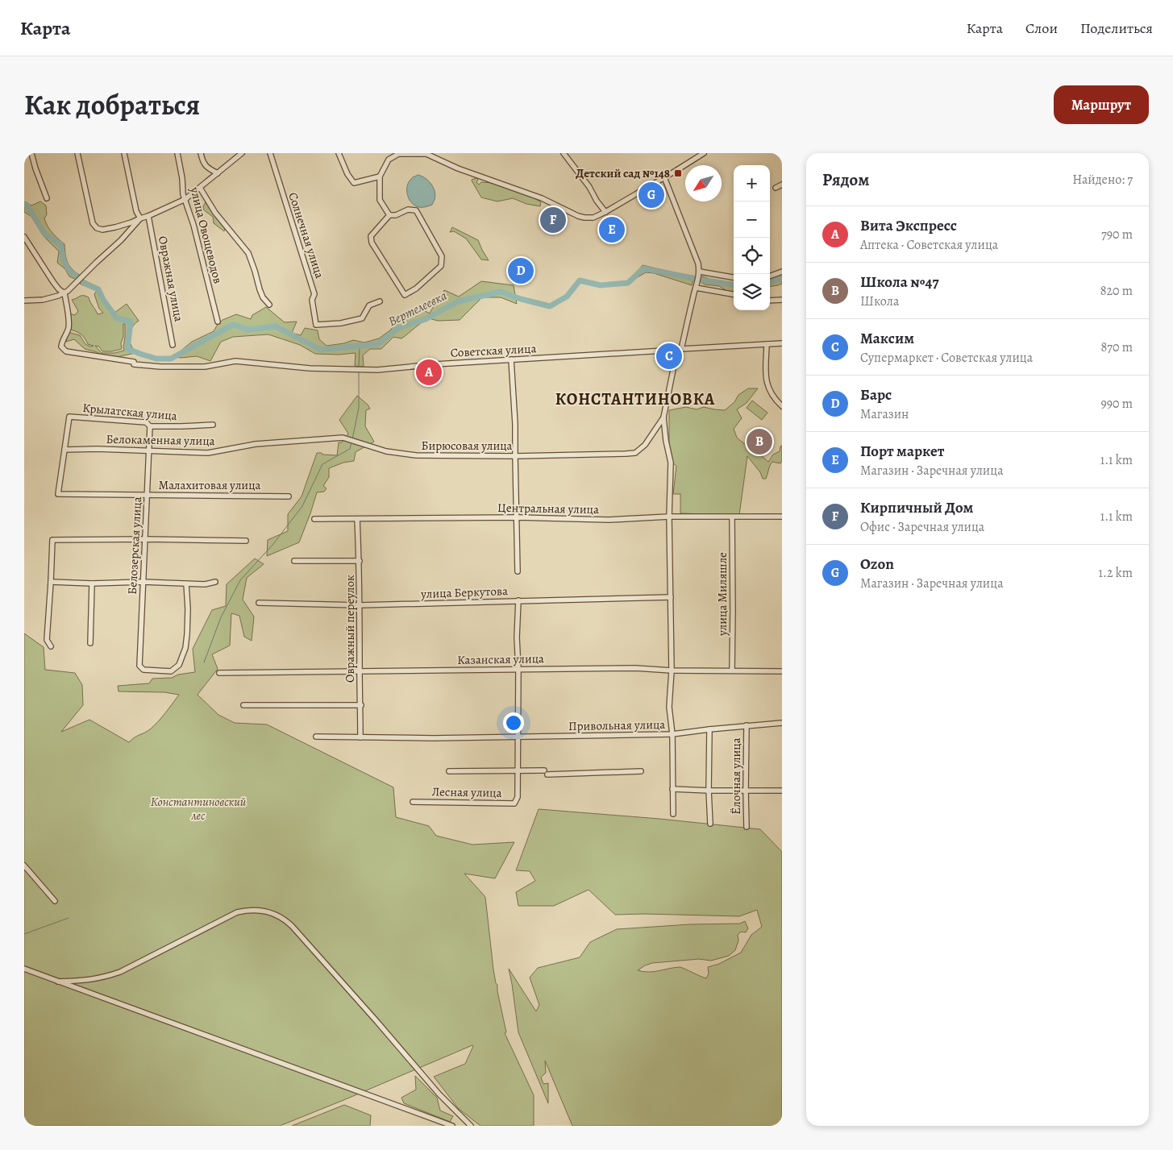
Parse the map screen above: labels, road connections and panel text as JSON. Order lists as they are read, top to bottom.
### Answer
{
  "streets": {
    "street": [
      "улица Овощеводов",
      "Солнечная улица",
      "Овражная улица",
      "Советская улица",
      "Крылатская улица",
      "Белокаменная улица",
      "Бирюсовая улица",
      "Малахитовая улица",
      "Центральная улица",
      "Белозерская улица",
      "улица Беркутова",
      "улица Миляшле",
      "Овражный переулок",
      "Казанская улица",
      "Привольная улица",
      "Ёлочная улица",
      "Лесная улица"
    ]
  },
  "crossings": [
    ["Крылатская улица", "Белокаменная улица"],
    ["Крылатская улица", "Малахитовая улица"],
    ["Крылатская улица", "Белозерская улица"],
    ["Белокаменная улица", "Бирюсовая улица"],
    ["Белокаменная улица", "Малахитовая улица"],
    ["Белокаменная улица", "Белозерская улица"],
    ["Бирюсовая улица", "Привольная улица"],
    ["Малахитовая улица", "Белозерская улица"],
    ["Центральная улица", "улица Миляшле"],
    ["Центральная улица", "Овражный переулок"],
    ["Центральная улица", "Привольная улица"],
    ["улица Беркутова", "Овражный переулок"],
    ["улица Беркутова", "Привольная улица"],
    ["улица Миляшле", "Казанская улица"],
    ["Овражный переулок", "Казанская улица"],
    ["Овражный переулок", "Привольная улица"],
    ["Казанская улица", "Привольная улица"]
  ],
  "districts": ["КОНСТАНТИНОВКА"],
  "water": ["Вертелеевка"],
  "parks": ["Константиновский лес"],
  "places": {
    "transit": ["Детский сад №148"]
  },
  "north": "bottom left",
  "page": {
    "header": "Карта",
    "nav": ["Карта", "Слои", "Поделиться"],
    "title": "Как добраться",
    "buttons": "Маршрут",
    "heading": ["Рядом", "Найдено: 7"],
    "map_buttons": ["+", "−"],
    "pins": [
      "G",
      "F",
      "E",
      "D",
      "C",
      "A",
      "B"
    ],
    "list": [
      {
        "mark": "A",
        "name": "Вита Экспресс",
        "note": "Аптека · Советская улица",
        "value": "790 m"
      },
      {
        "mark": "B",
        "name": "Школа №47",
        "note": "Школа",
        "value": "820 m"
      },
      {
        "mark": "C",
        "name": "Максим",
        "note": "Супермаркет · Советская улица",
        "value": "870 m"
      },
      {
        "mark": "D",
        "name": "Барс",
        "note": "Магазин",
        "value": "990 m"
      },
      {
        "mark": "E",
        "name": "Порт маркет",
        "note": "Магазин · Заречная улица",
        "value": "1.1 km"
      },
      {
        "mark": "F",
        "name": "Кирпичный Дом",
        "note": "Офис · Заречная улица",
        "value": "1.1 km"
      },
      {
        "mark": "G",
        "name": "Ozon",
        "note": "Магазин · Заречная улица",
        "value": "1.2 km"
      }
    ]
  }
}
